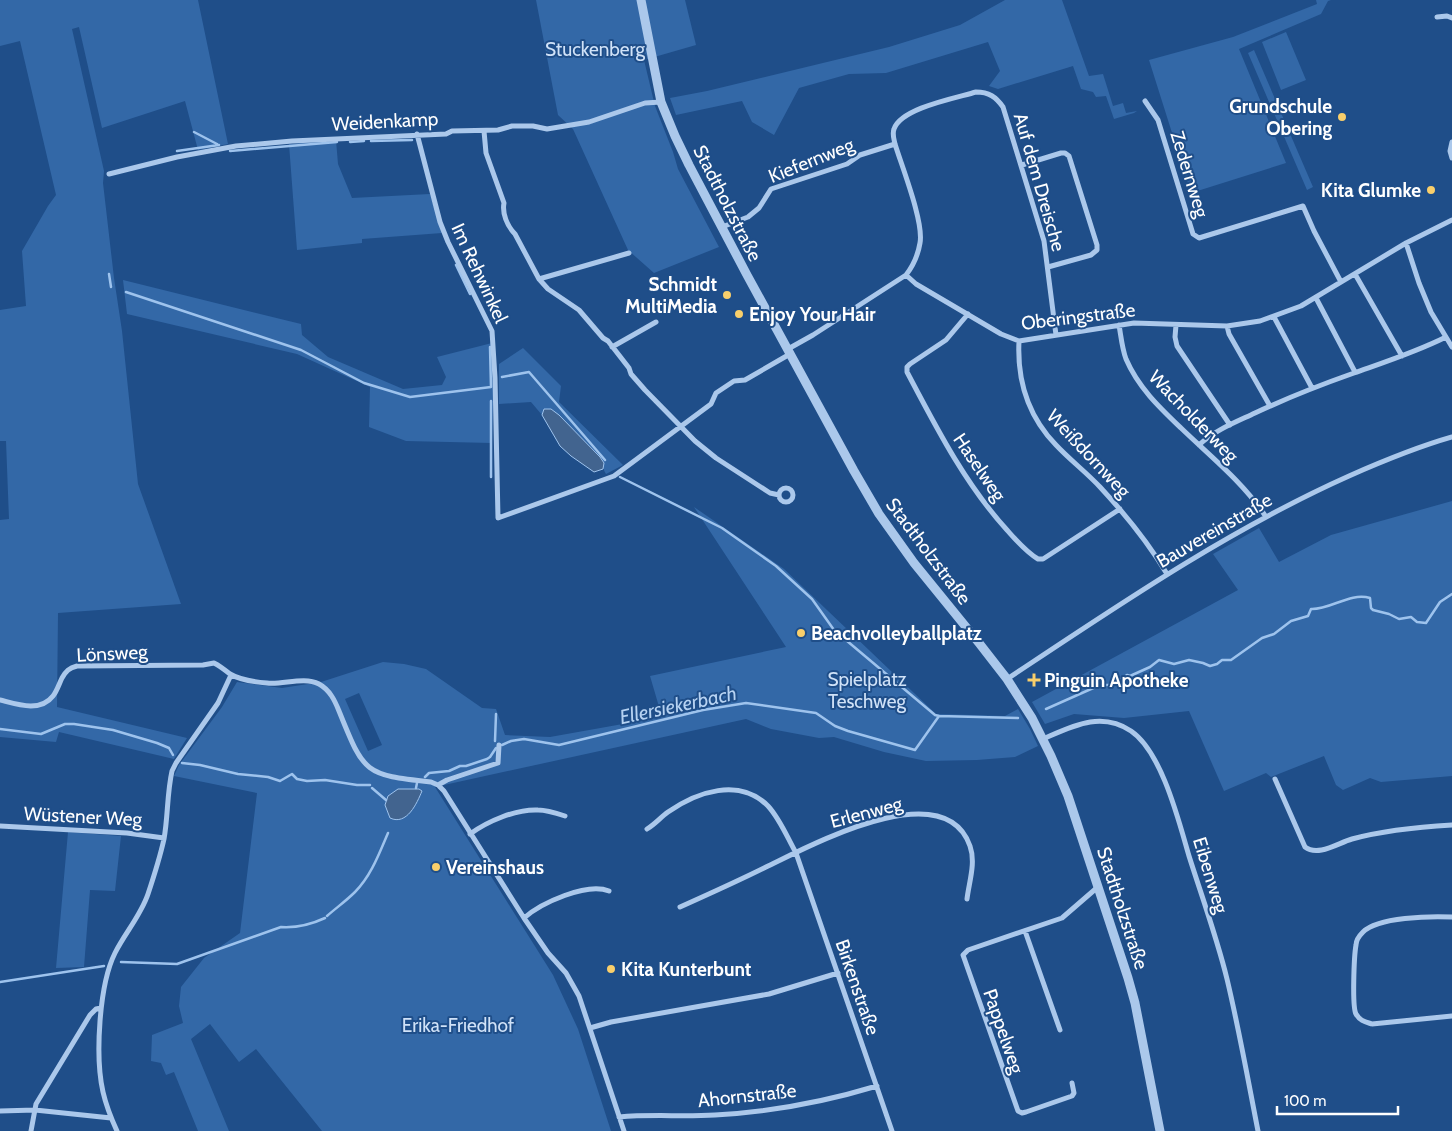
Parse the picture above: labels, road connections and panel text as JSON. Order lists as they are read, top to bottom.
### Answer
{
  "streets": {
    "street": [
      "Weidenkamp",
      "Kiefernweg",
      "Zedernweg",
      "Auf dem Dreische",
      "Stadtholzstraße",
      "Im Rehwinkel",
      "Oberingstraße",
      "Wacholderweg",
      "Weißdornweg",
      "Haselweg",
      "Bauvereinstraße",
      "Lönsweg",
      "Erlenweg",
      "Wüstener Weg",
      "Eibenweg",
      "Birkenstraße",
      "Pappelweg",
      "Ahornstraße"
    ]
  },
  "crossings": [
    ["Weidenkamp", "Stadtholzstraße"],
    ["Weidenkamp", "Im Rehwinkel"],
    ["Kiefernweg", "Auf dem Dreische"],
    ["Kiefernweg", "Stadtholzstraße"],
    ["Zedernweg", "Oberingstraße"],
    ["Auf dem Dreische", "Oberingstraße"],
    ["Stadtholzstraße", "Bauvereinstraße"],
    ["Stadtholzstraße", "Eibenweg"],
    ["Stadtholzstraße", "Pappelweg"],
    ["Oberingstraße", "Wacholderweg"],
    ["Oberingstraße", "Weißdornweg"],
    ["Oberingstraße", "Haselweg"],
    ["Wacholderweg", "Bauvereinstraße"],
    ["Weißdornweg", "Haselweg"],
    ["Weißdornweg", "Bauvereinstraße"],
    ["Lönsweg", "Wüstener Weg"],
    ["Erlenweg", "Birkenstraße"],
    ["Birkenstraße", "Ahornstraße"]
  ],
  "water": ["Ellersiekerbach"],
  "parks": ["Stuckenberg", "Spielplatz Teschweg", "Erika-Friedhof"],
  "places": {
    "other": [
      "Grundschule Obering",
      "Kita Glumke",
      "Schmidt MultiMedia",
      "Enjoy Your Hair",
      "Beachvolleyballplatz",
      "Vereinshaus",
      "Kita Kunterbunt"
    ],
    "health": ["Pinguin Apotheke"]
  },
  "scale_bar": "100 m"
}
